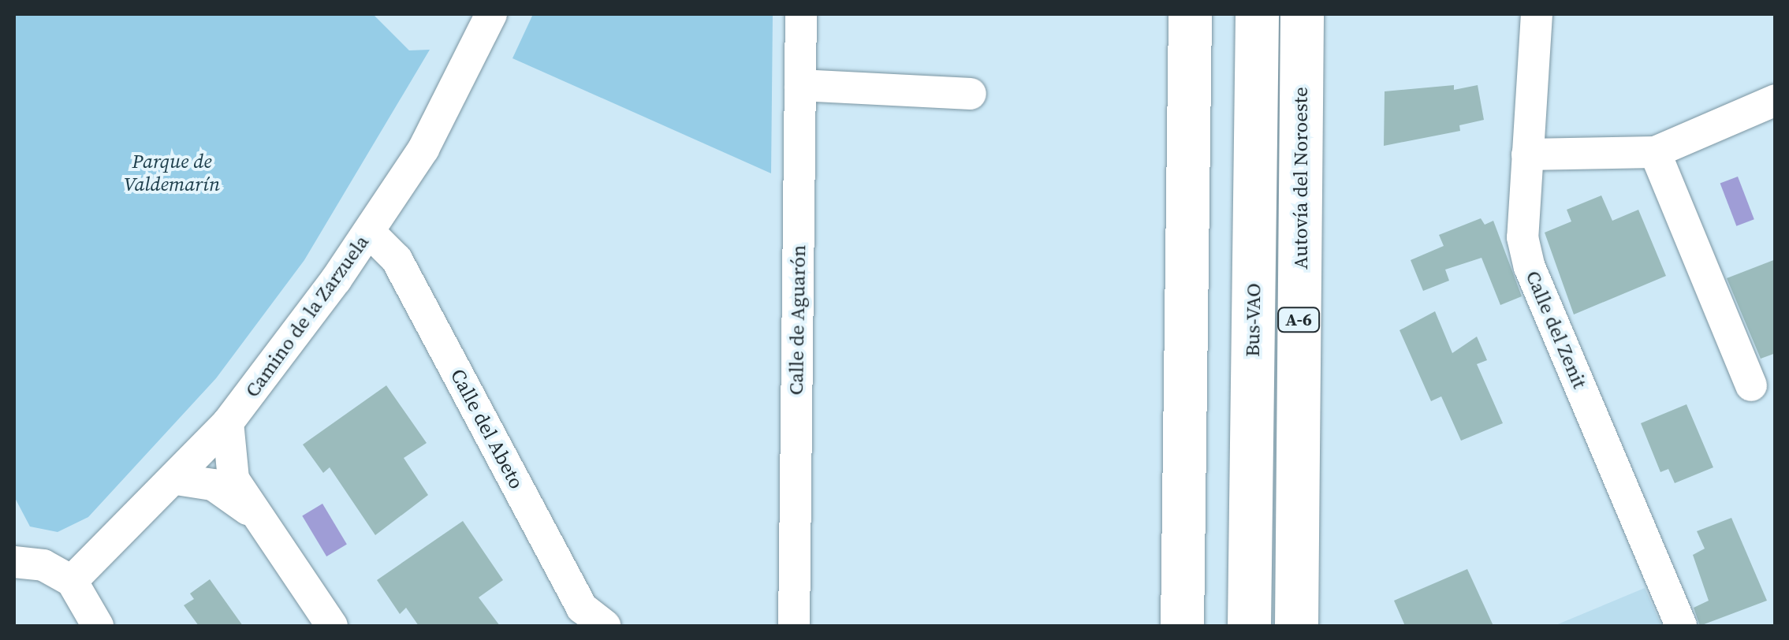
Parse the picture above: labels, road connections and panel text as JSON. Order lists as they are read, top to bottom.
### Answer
{
  "streets": {
    "highway": ["Autovía del Noroeste", "Bus-VAO", "A-6"],
    "street": [
      "Camino de la Zarzuela",
      "Calle de Aguarón",
      "Calle del Zenit",
      "Calle del Abeto"
    ]
  },
  "crossings": [
    ["Camino de la Zarzuela", "Calle del Abeto"]
  ],
  "parks": ["Parque de Valdemarín"]
}
